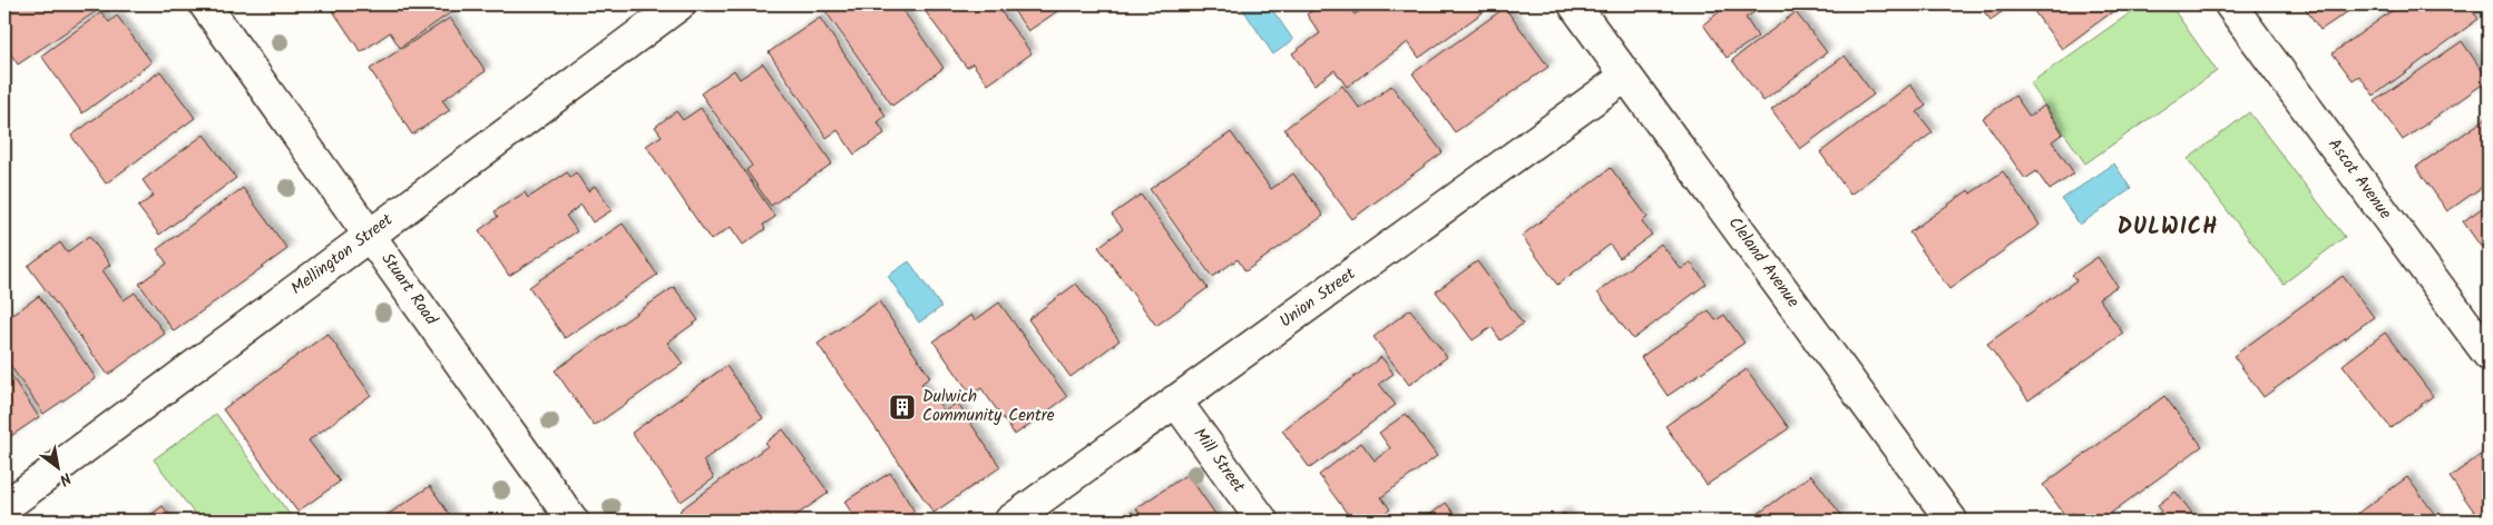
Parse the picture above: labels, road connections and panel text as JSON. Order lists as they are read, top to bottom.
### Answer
{
  "streets": {
    "street": [
      "Ascot Avenue",
      "Mellington Street",
      "Cleland Avenue",
      "Stuart Road",
      "Union Street",
      "Mill Street"
    ]
  },
  "crossings": [
    ["Mellington Street", "Stuart Road"],
    ["Cleland Avenue", "Union Street"],
    ["Union Street", "Mill Street"]
  ],
  "districts": ["DULWICH"],
  "places": {
    "building": ["Dulwich Community Centre"]
  },
  "north": "bottom right"
}
